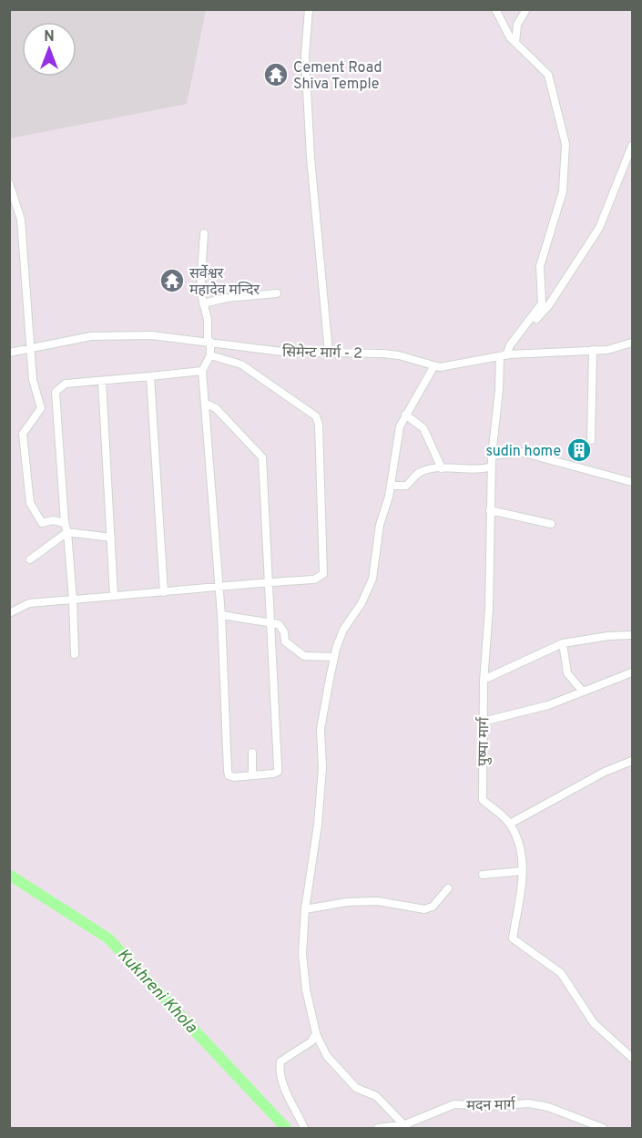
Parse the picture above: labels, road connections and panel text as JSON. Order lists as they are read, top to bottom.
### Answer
{
  "streets": {
    "street": ["सिमेन्ट मार्ग - 2", "पुष्पा मार्ग", "मदन मार्ग"]
  },
  "crossings": [
    ["सिमेन्ट मार्ग - 2", "पुष्पा मार्ग"]
  ],
  "water": ["Kukhreni Khola"],
  "places": {
    "temple": ["Cement Road Shiva Temple", "सर्वेश्वर महादेव मन्दिर"],
    "building": ["sudin home"]
  },
  "north": "top"
}
